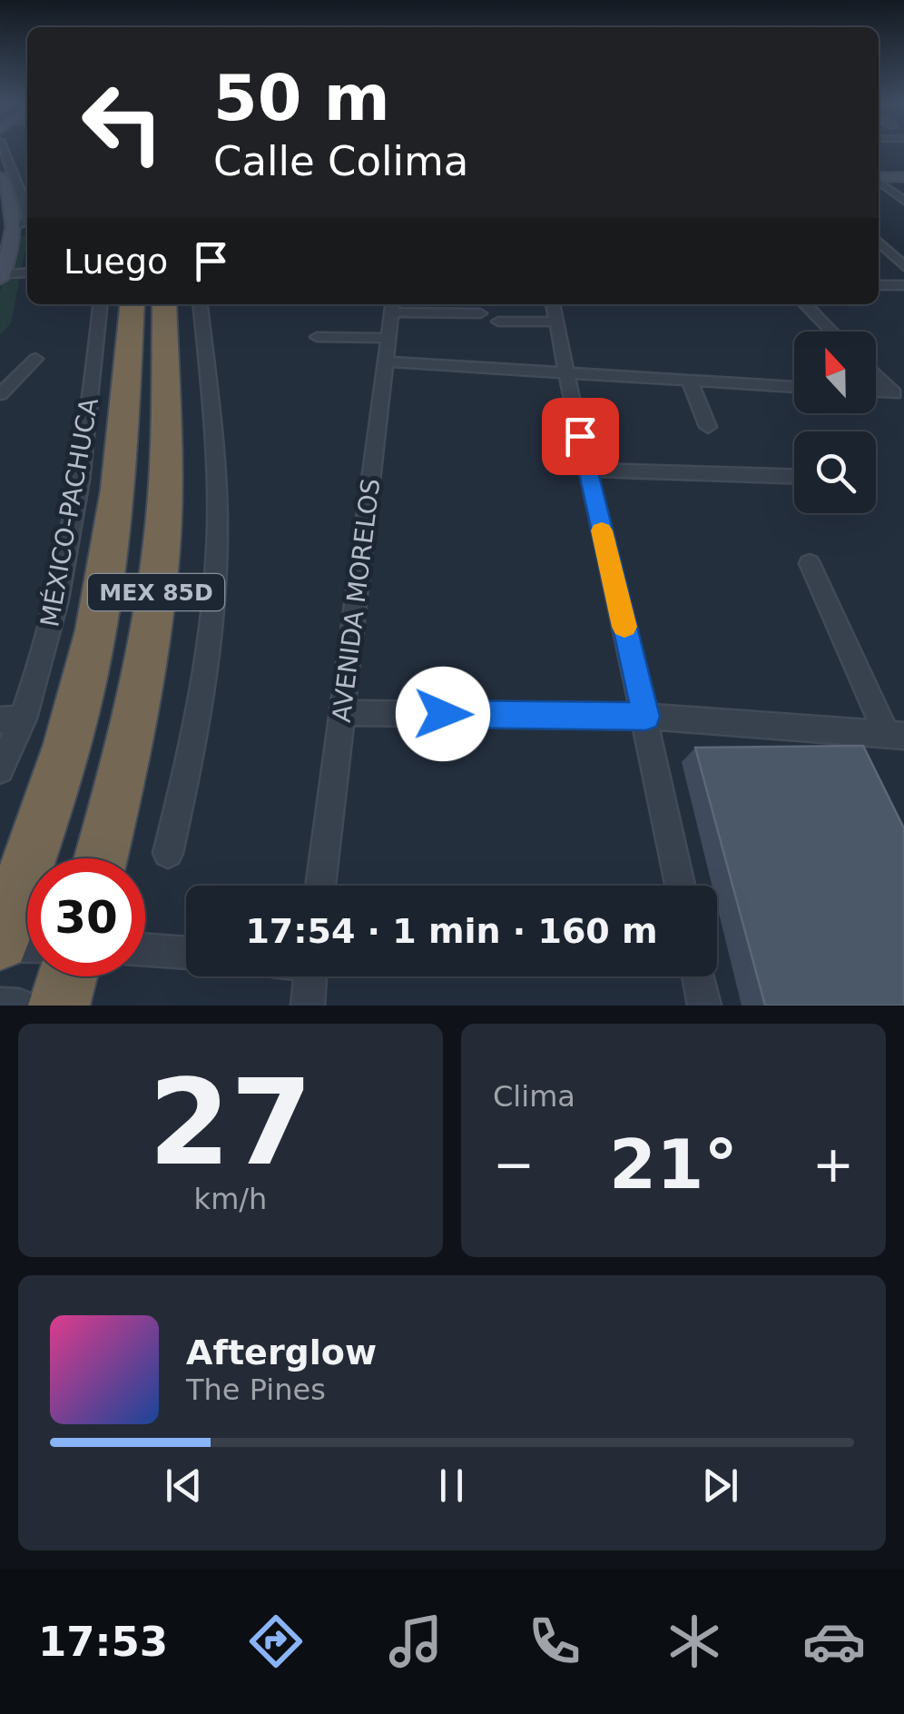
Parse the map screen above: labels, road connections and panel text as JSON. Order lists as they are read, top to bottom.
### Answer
{
  "streets": {
    "highway": ["MEX 85D"],
    "street": ["MÉXICO-PACHUCA", "AVENIDA MORELOS"]
  },
  "north": "top",
  "page": {
    "turn": ["50 m", "Calle Colima"],
    "then": "Luego",
    "limit": "30",
    "trip": "17:54 · 1 min · 160 m",
    "tile": [
      ["27", "km/h"],
      "Clima"
    ],
    "heat": ["−", "21°", "+"],
    "song": ["Afterglow", "The Pines"],
    "tabs": "17:53"
  }
}
